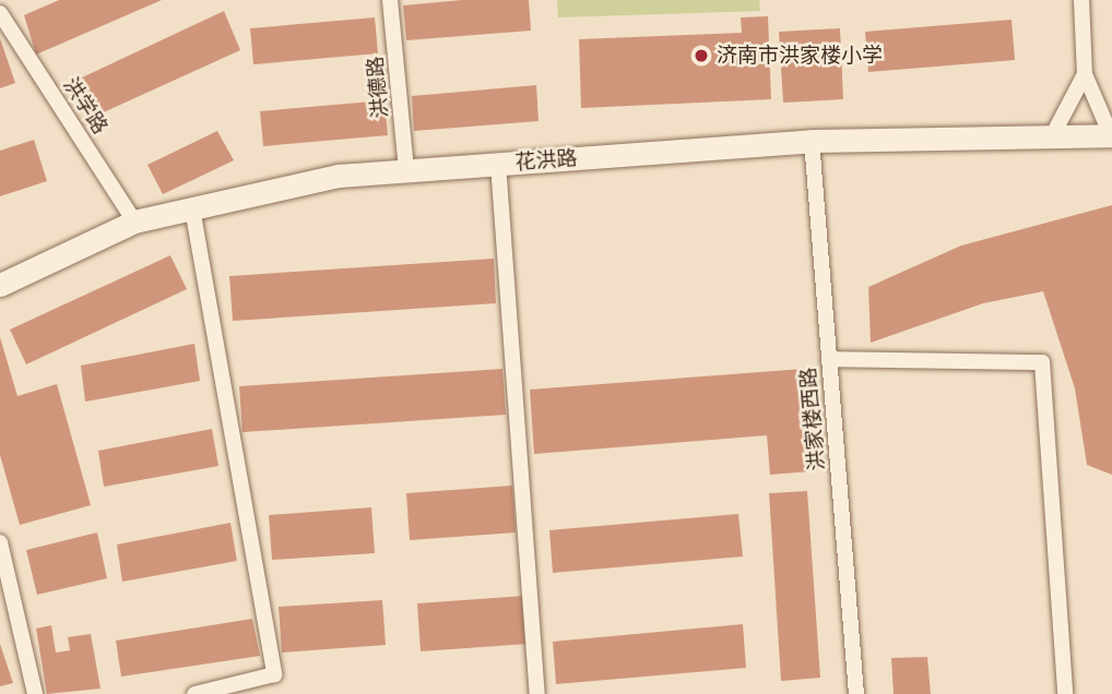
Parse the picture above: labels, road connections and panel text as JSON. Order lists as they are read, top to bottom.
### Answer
{
  "streets": {
    "street": [
      "洪德路",
      "洪学路",
      "花洪路",
      "洪家楼西路"
    ]
  },
  "crossings": [
    ["洪德路", "花洪路"],
    ["洪学路", "花洪路"],
    ["花洪路", "洪家楼西路"]
  ],
  "places": ["济南市洪家楼小学"]
}
